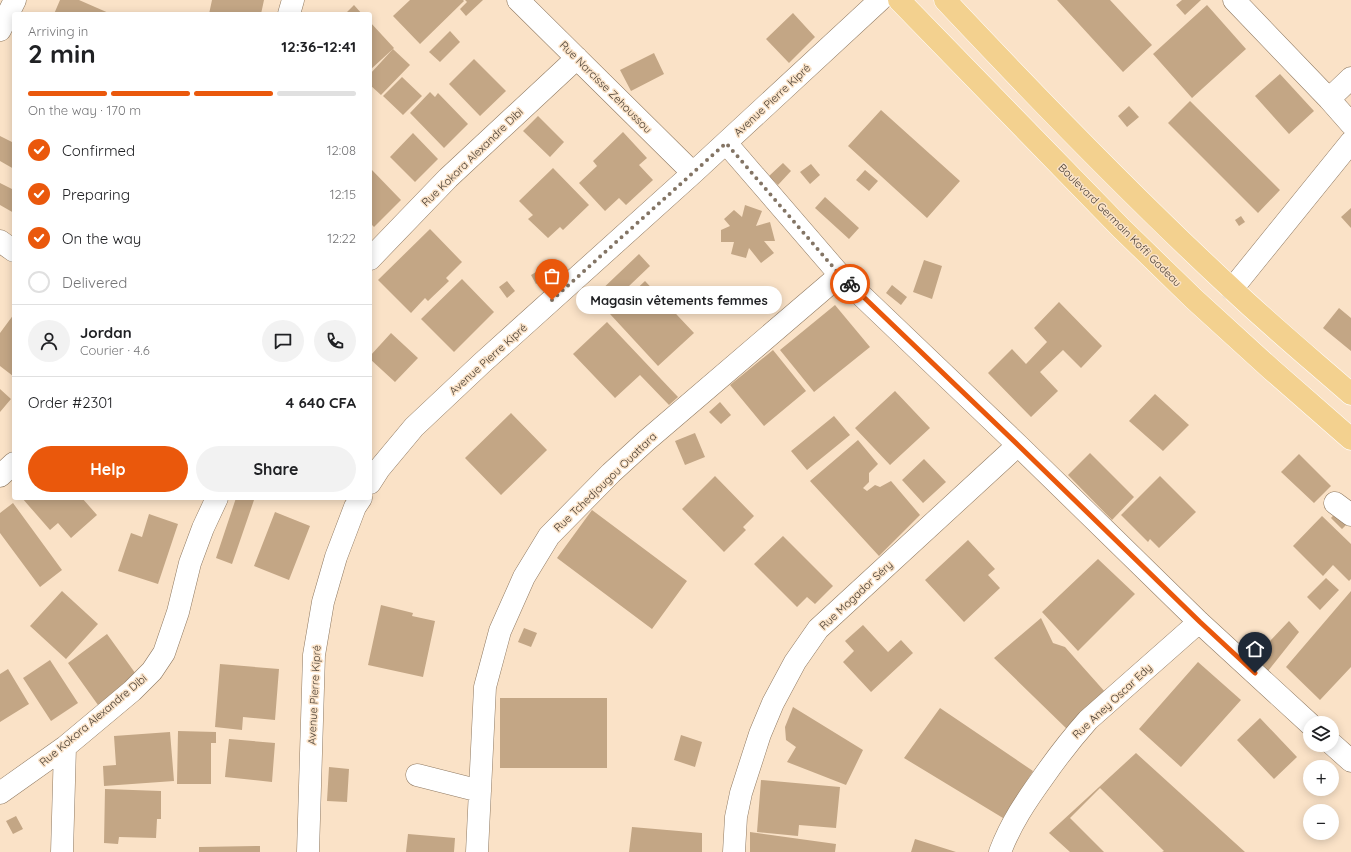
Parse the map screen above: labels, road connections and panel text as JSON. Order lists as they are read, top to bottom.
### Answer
{
  "streets": {
    "main road": ["Boulevard Germain Koffi Gadeau"],
    "street": [
      "Rue Narcisse Zehoussou",
      "Avenue Pierre Kipré",
      "Rue Kokora Alexandre Dibi",
      "Rue Tchedjougou Ouattara",
      "Rue Mogador Séry",
      "Rue Aney Oscar Edy"
    ]
  },
  "crossings": [
    ["Rue Narcisse Zehoussou", "Avenue Pierre Kipré"],
    ["Rue Narcisse Zehoussou", "Rue Kokora Alexandre Dibi"]
  ],
  "places": ["Magasin vêtements femmes"],
  "page": {
    "heading": ["2 min", "Arriving in", "12:36–12:41"],
    "panel": [
      "Jordan",
      "Courier · 4.6",
      "Order #2301",
      "4 640 CFA"
    ],
    "bar": "On the way · 170 m",
    "list": [
      ["Confirmed", "12:08"],
      ["Preparing", "12:15"],
      ["On the way", "12:22"],
      "Delivered"
    ],
    "bubble": "Magasin vêtements femmes",
    "buttons": ["Help", "Share"],
    "map_buttons": ["+", "−"]
  }
}
